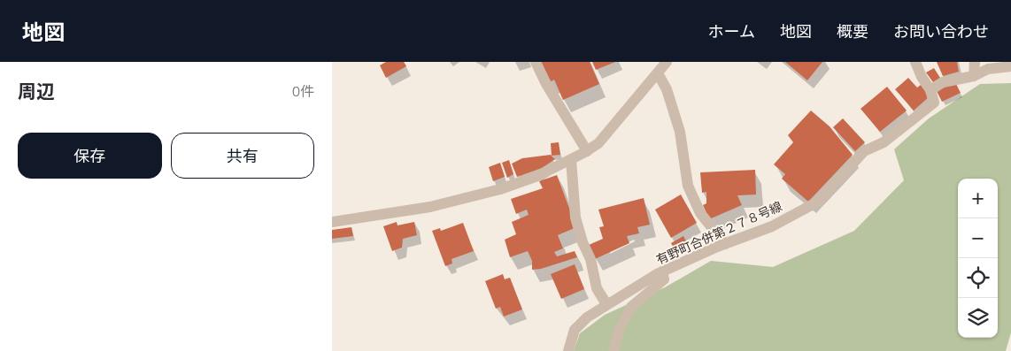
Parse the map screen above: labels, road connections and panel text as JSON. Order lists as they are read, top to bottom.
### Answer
{
  "streets": {
    "street": ["有野町合併第２７８号線"]
  },
  "page": {
    "header": "地図",
    "nav": [
      "ホーム",
      "地図",
      "概要",
      "お問い合わせ"
    ],
    "heading": ["周辺", "0件"],
    "buttons": ["保存", "共有"],
    "map_buttons": ["+", "−"]
  }
}
